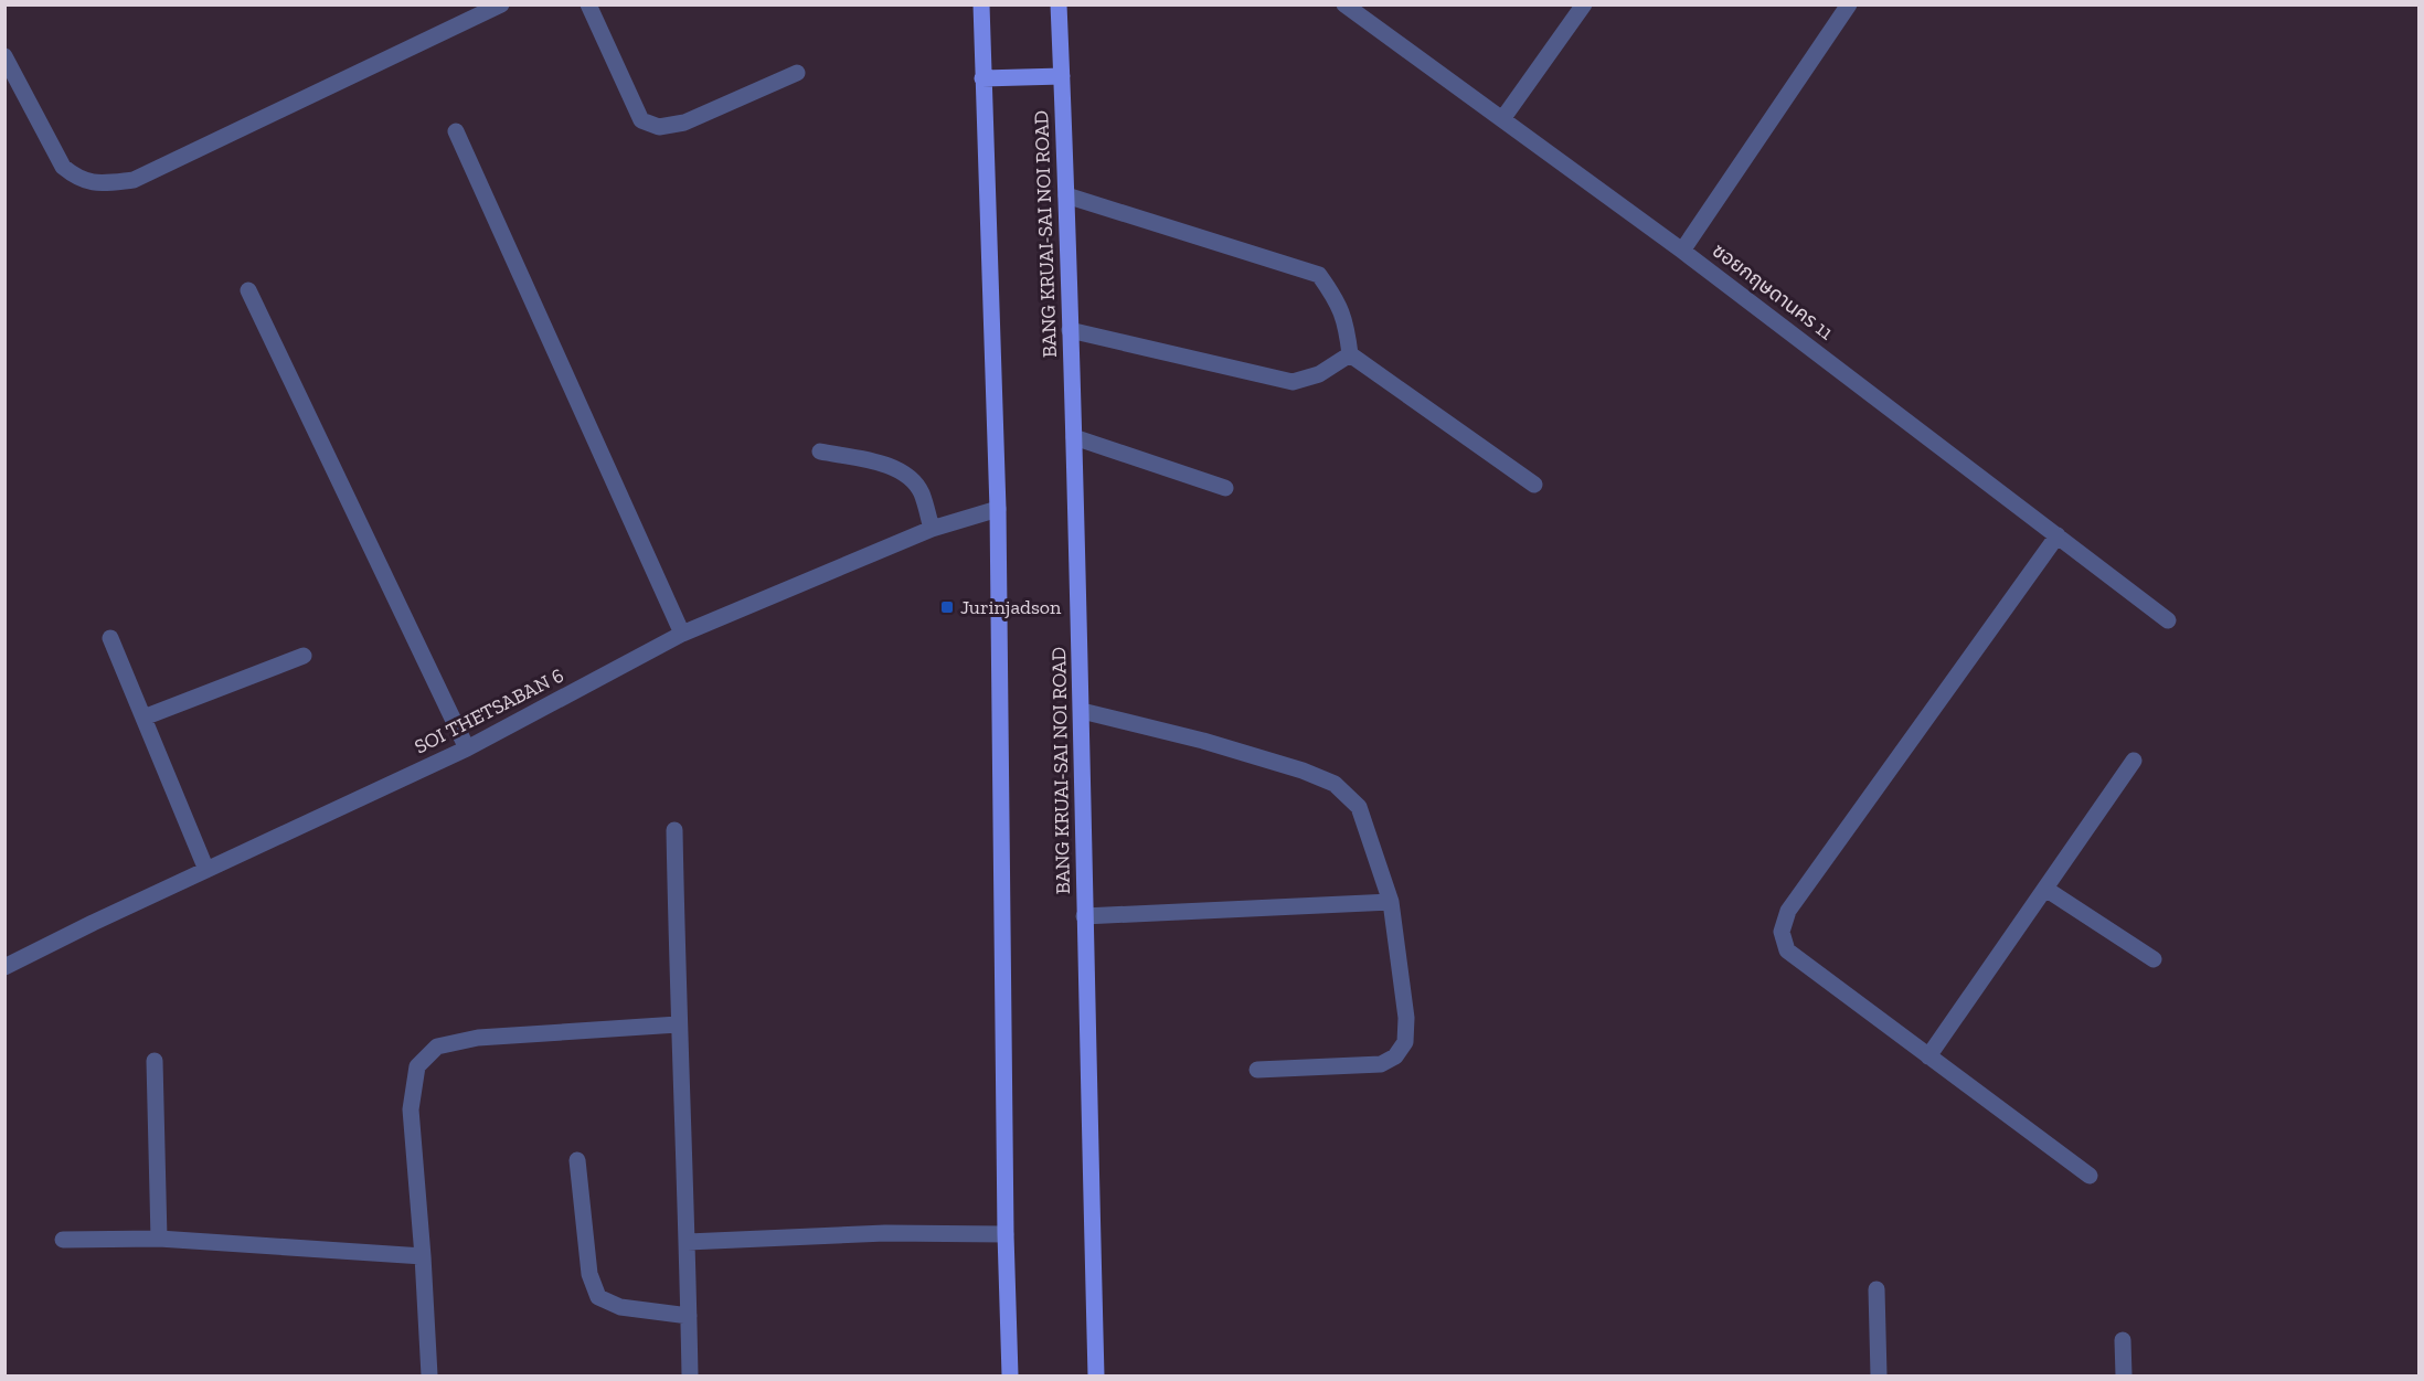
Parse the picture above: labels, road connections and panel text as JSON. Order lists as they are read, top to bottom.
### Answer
{
  "streets": {
    "main road": ["BANG KRUAI-SAI NOI ROAD"],
    "street": ["ซอยกฤษดานคร 11", "SOI THETSABAN 6"]
  },
  "places": {
    "transit": ["Jurinjadson"]
  }
}
